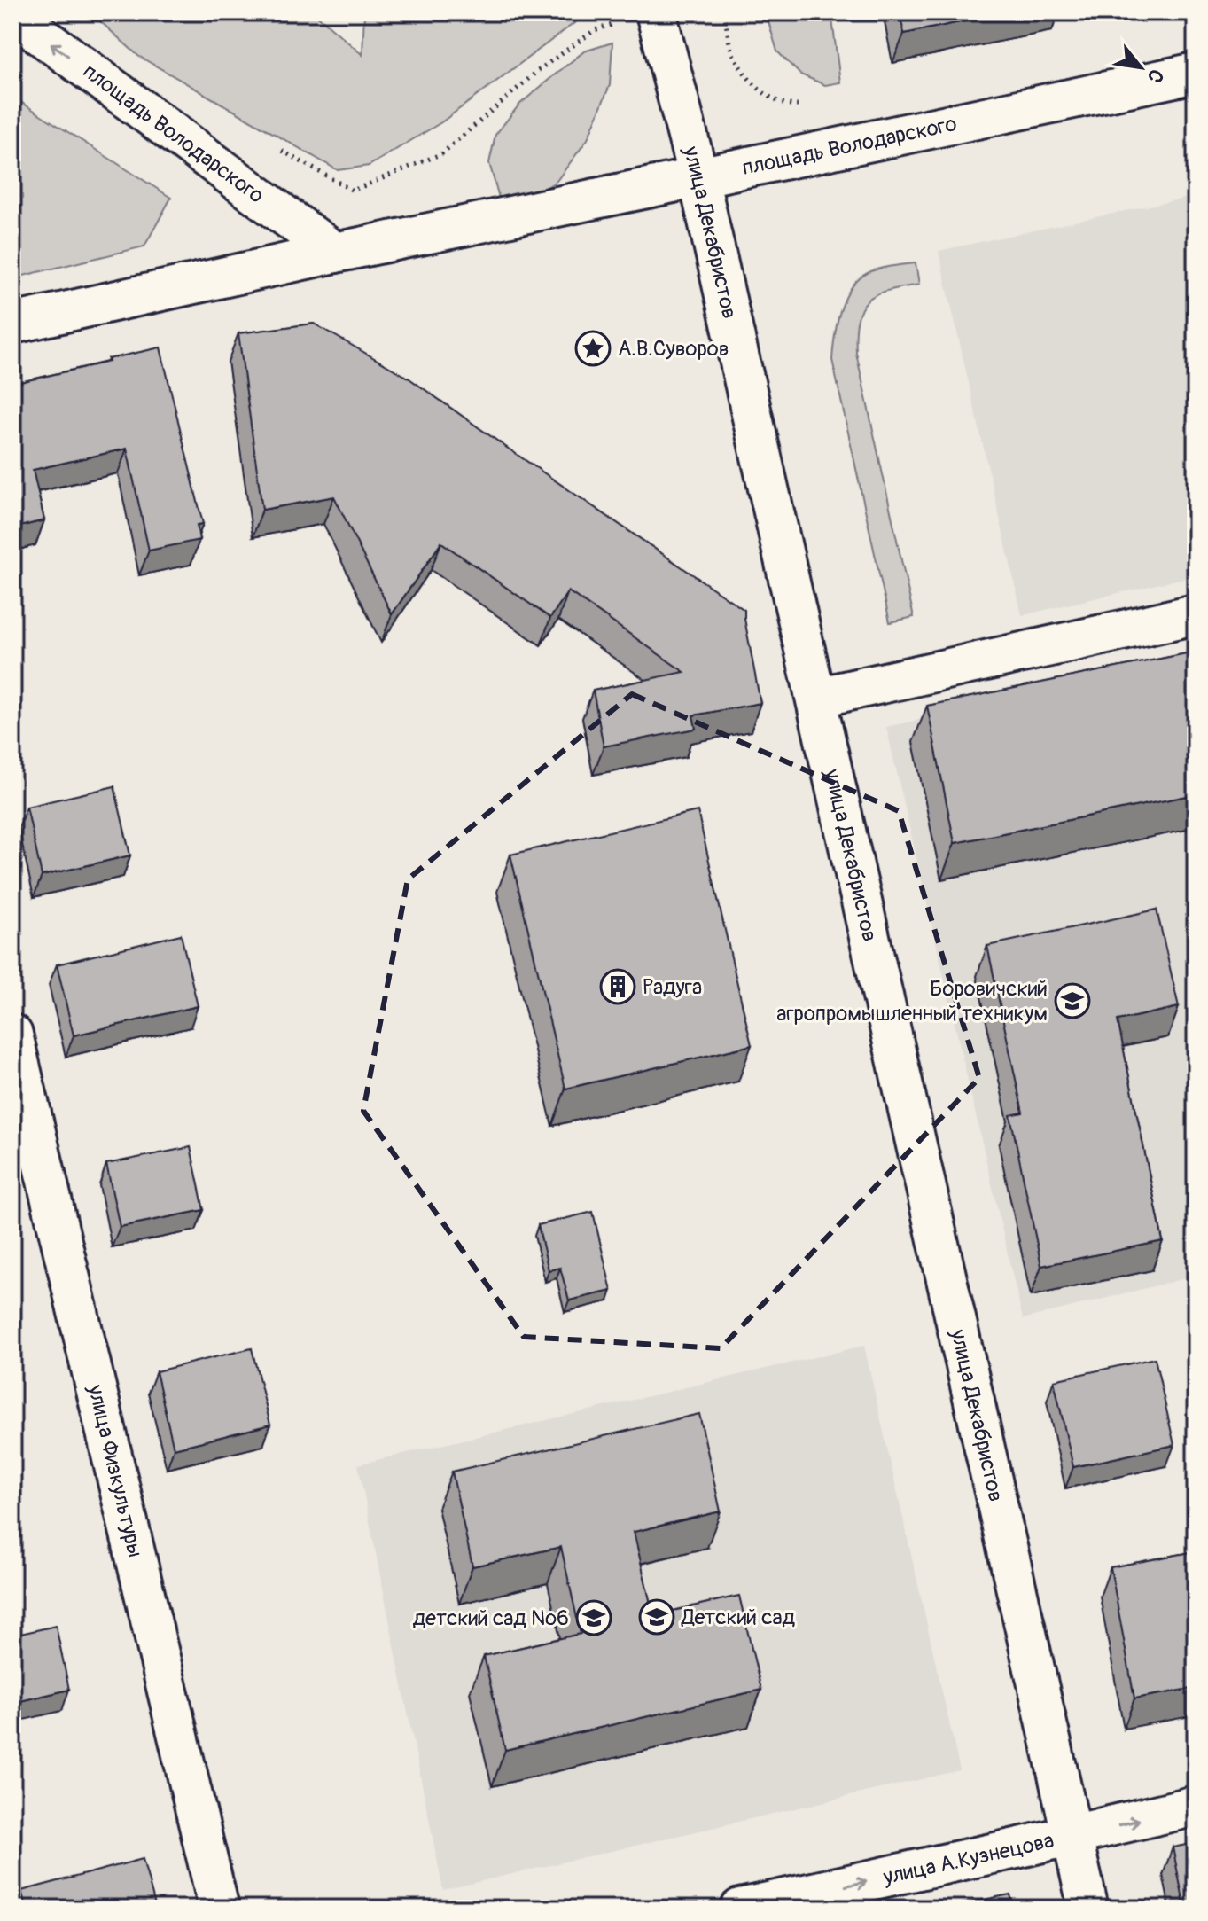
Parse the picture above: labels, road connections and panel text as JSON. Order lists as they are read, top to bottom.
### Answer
{
  "streets": {
    "main road": [
      "площадь Володарского",
      "улица Декабристов",
      "улица Физкультуры",
      "улица А.Кузнецова"
    ]
  },
  "crossings": [
    ["площадь Володарского", "улица Декабристов"],
    ["улица Декабристов", "улица А.Кузнецова"]
  ],
  "one_way": ["улица А.Кузнецова"],
  "places": {
    "place": ["А.В.Суворов"],
    "building": ["Радуга"],
    "school or university": ["Боровичский агропромышленный техникум", "Детский сад", "детский сад №6"]
  },
  "north": "bottom right"
}
